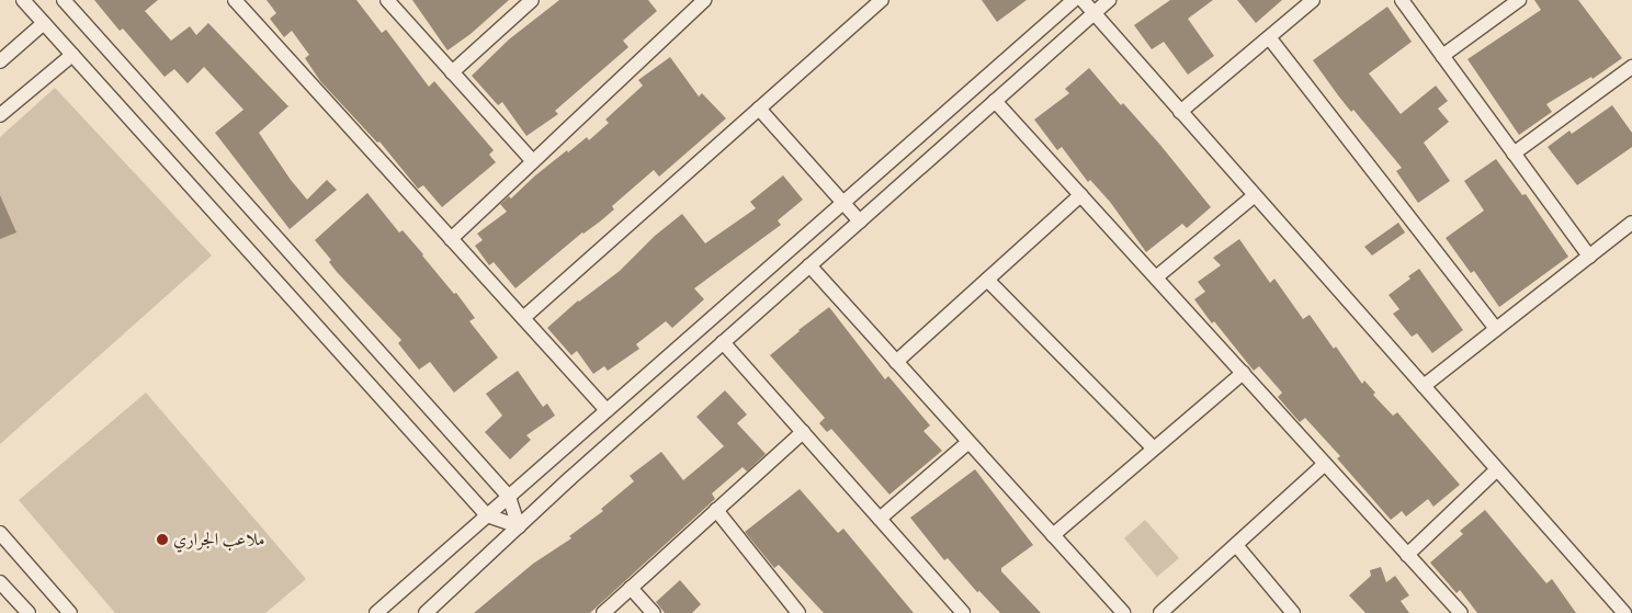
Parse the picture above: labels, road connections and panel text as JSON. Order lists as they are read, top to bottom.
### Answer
{
  "places": ["ملاعب الجراري"]
}
